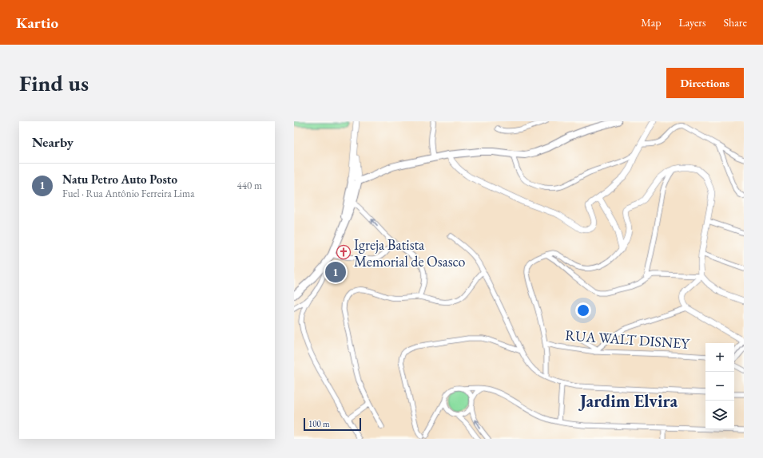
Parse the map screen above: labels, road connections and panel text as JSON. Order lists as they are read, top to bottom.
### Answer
{
  "streets": {
    "street": ["RUA WALT DISNEY"]
  },
  "districts": ["Jardim Elvira"],
  "places": {
    "church": ["Igreja Batista Memorial de Osasco"]
  },
  "scale_bar": "100 m",
  "page": {
    "header": "Kartio",
    "nav": ["Map", "Layers", "Share"],
    "buttons": "Directions",
    "title": "Find us",
    "heading": "Nearby",
    "list": [
      {
        "mark": "1",
        "name": "Natu Petro Auto Posto",
        "note": "Fuel · Rua Antônio Ferreira Lima",
        "value": "440 m"
      }
    ],
    "pins": "1",
    "map_buttons": ["+", "−"],
    "scale": "100 m"
  }
}
